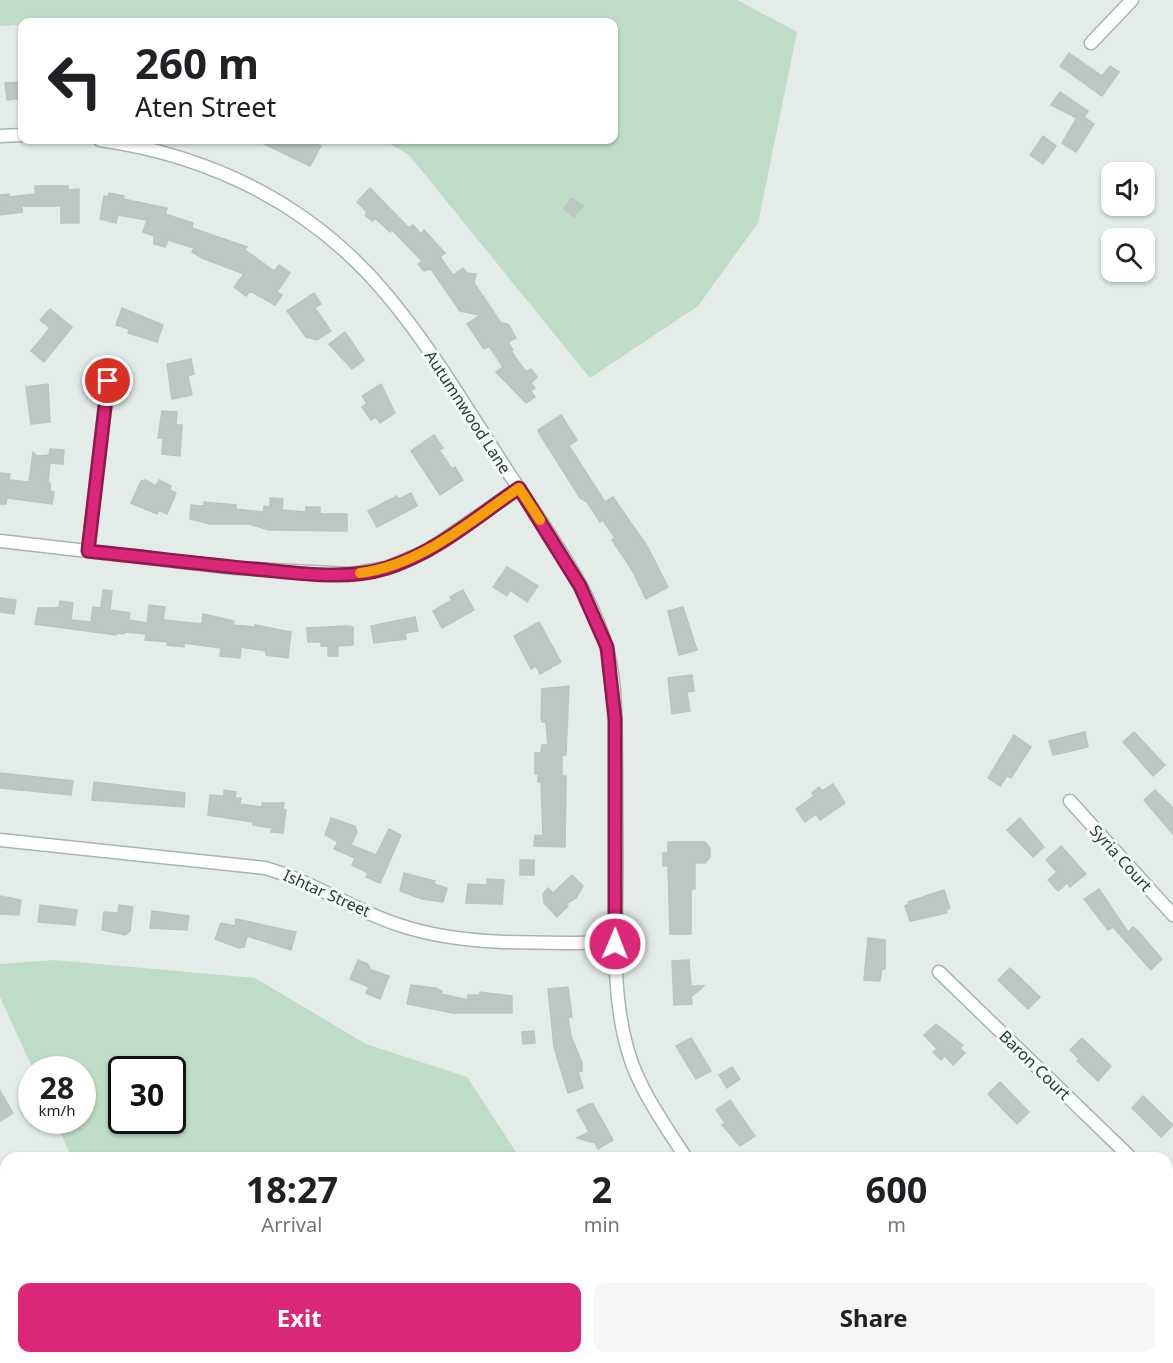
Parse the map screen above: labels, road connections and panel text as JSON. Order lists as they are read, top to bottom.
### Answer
{
  "streets": {
    "street": [
      "Autumnwood Lane",
      "Syria Court",
      "Ishtar Street",
      "Baron Court"
    ]
  },
  "crossings": [
    ["Autumnwood Lane", "Ishtar Street"]
  ],
  "page": {
    "turn": ["260 m", "Aten Street"],
    "speed": "28 km/h",
    "limit": "30",
    "eta": [
      "18:27",
      "Arrival",
      "2",
      "min",
      "600",
      "m"
    ],
    "buttons": ["Exit", "Share"]
  }
}
